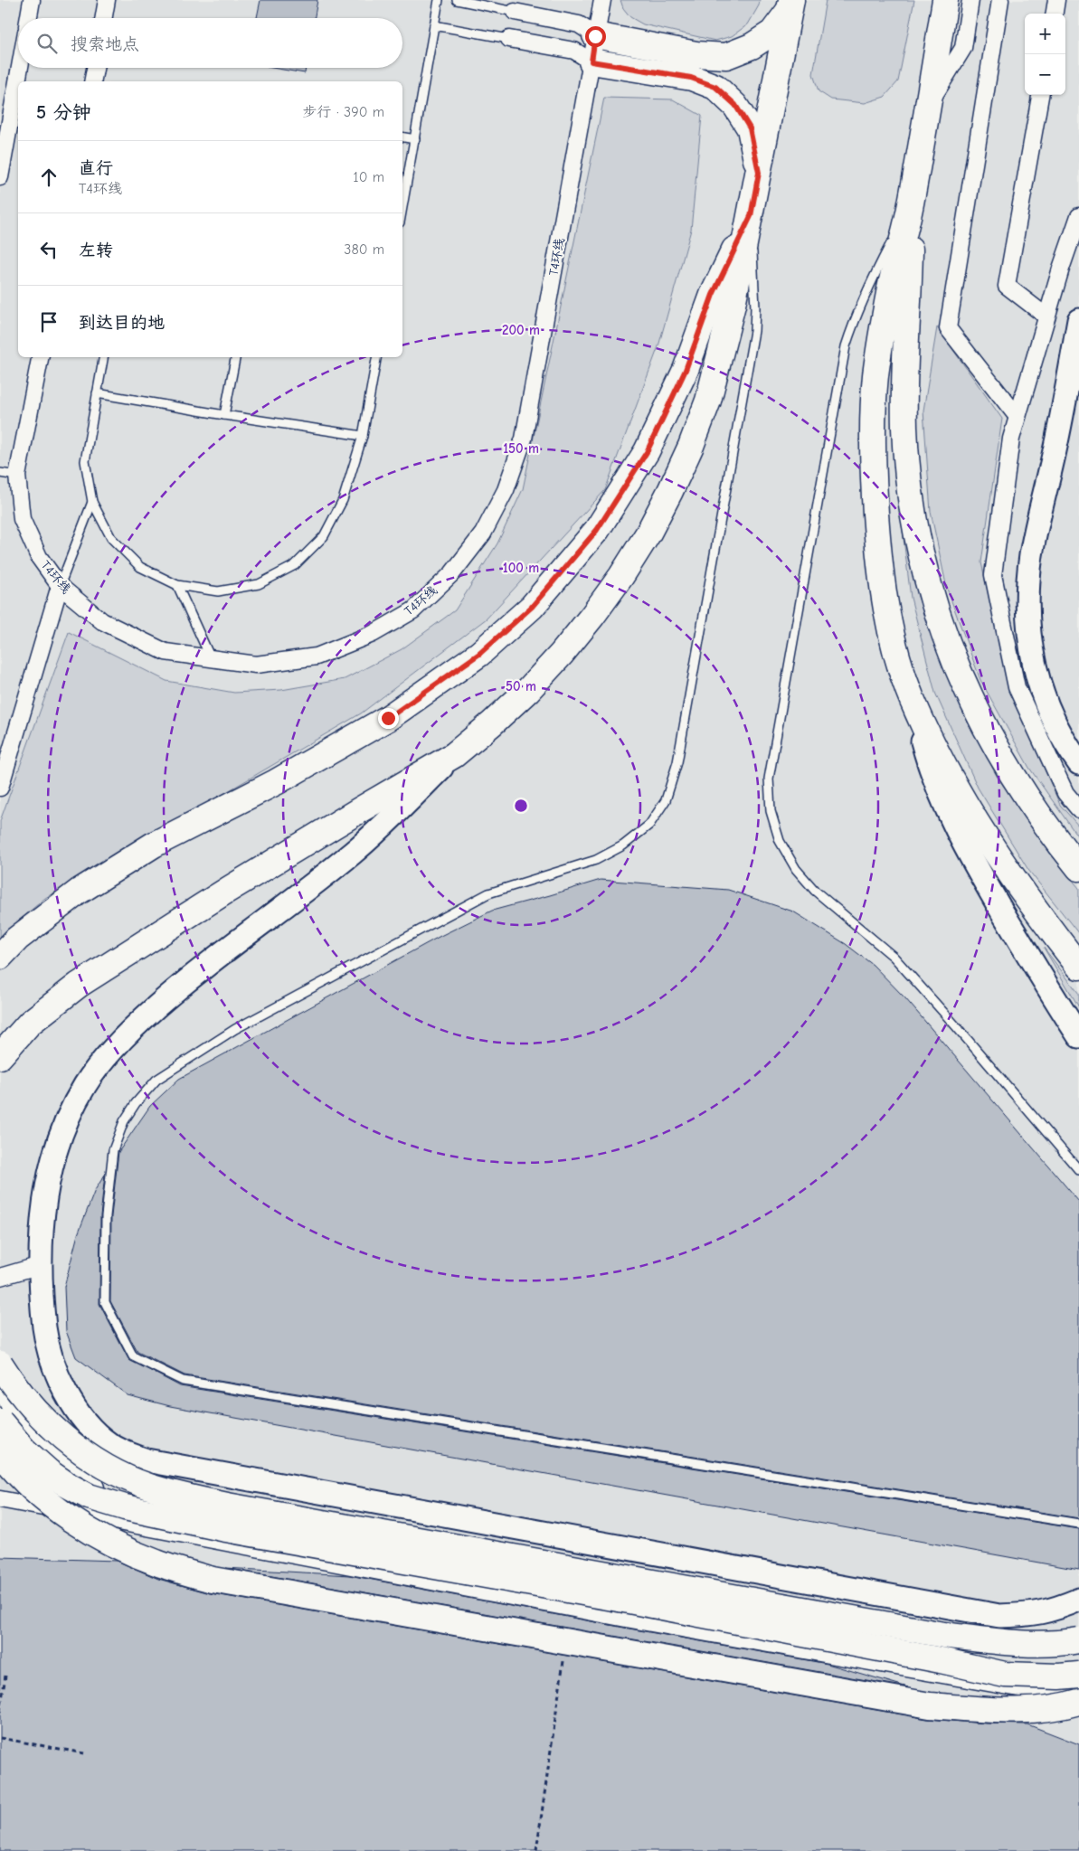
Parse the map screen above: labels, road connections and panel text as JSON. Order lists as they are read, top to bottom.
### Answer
{
  "streets": {
    "street": ["T4环线"]
  },
  "page": {
    "map_buttons": ["+", "−"],
    "search": "搜索地点",
    "heading": ["5 分钟", "步行 · 390 m"],
    "list": [
      ["直行", "T4环线", "10 m"],
      ["左转", "380 m"],
      "到达目的地"
    ]
  },
  "rings": [
    "200 m",
    "150 m",
    "100 m",
    "50 m"
  ]
}
